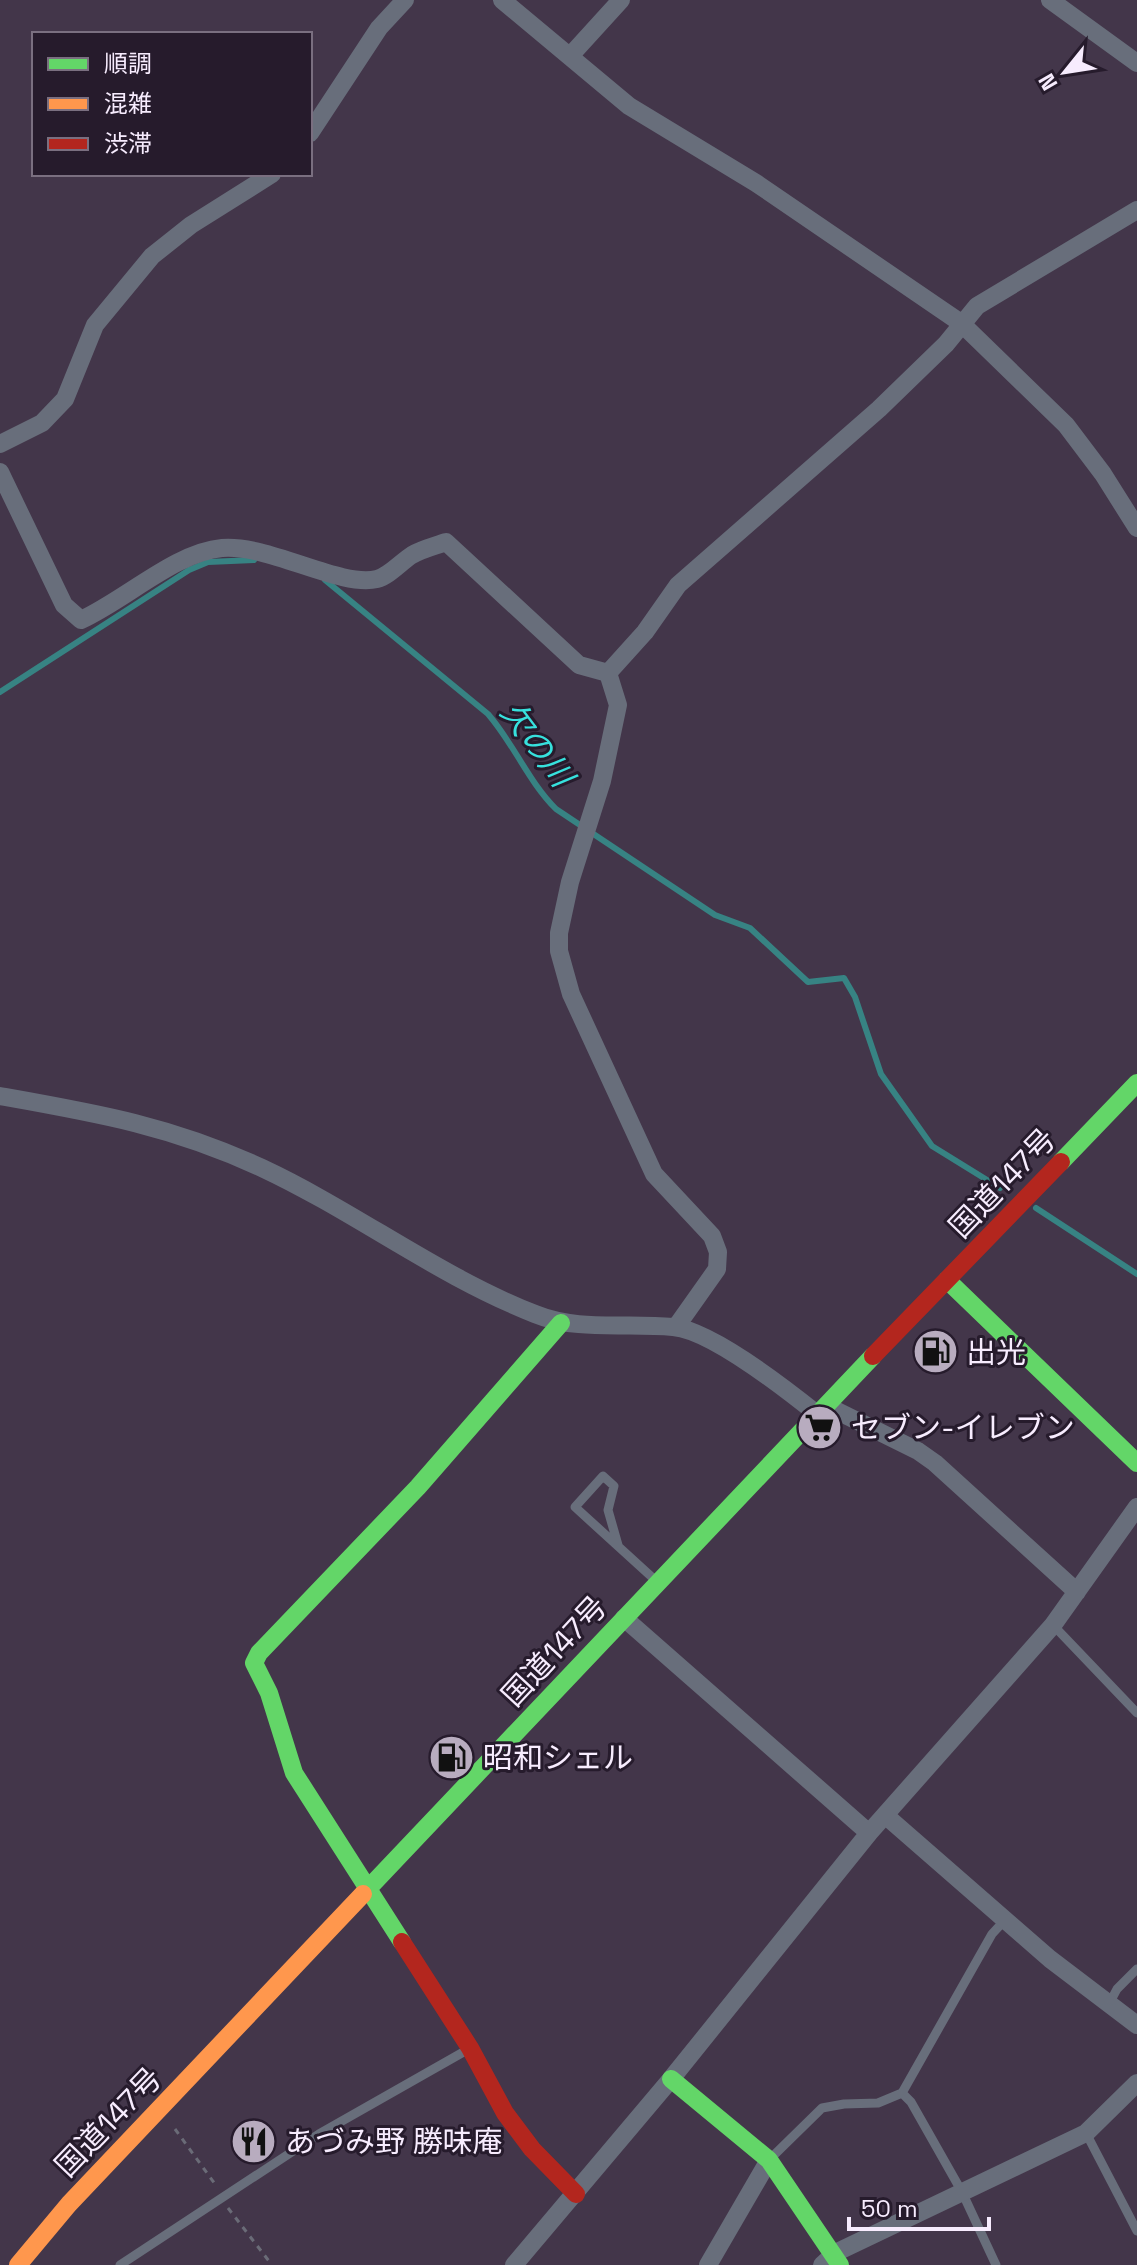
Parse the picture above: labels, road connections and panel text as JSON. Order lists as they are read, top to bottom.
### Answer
{
  "streets": {
    "main road": ["国道147号"]
  },
  "water": ["欠の川"],
  "places": {
    "fuel station": ["出光", "昭和シェル"],
    "supermarket": ["セブン-イレブン"],
    "restaurant": ["あづみ野 勝味庵"]
  },
  "legend": ["順調", "混雑", "渋滞"],
  "scale_bar": "50 m",
  "north": "bottom left"
}
